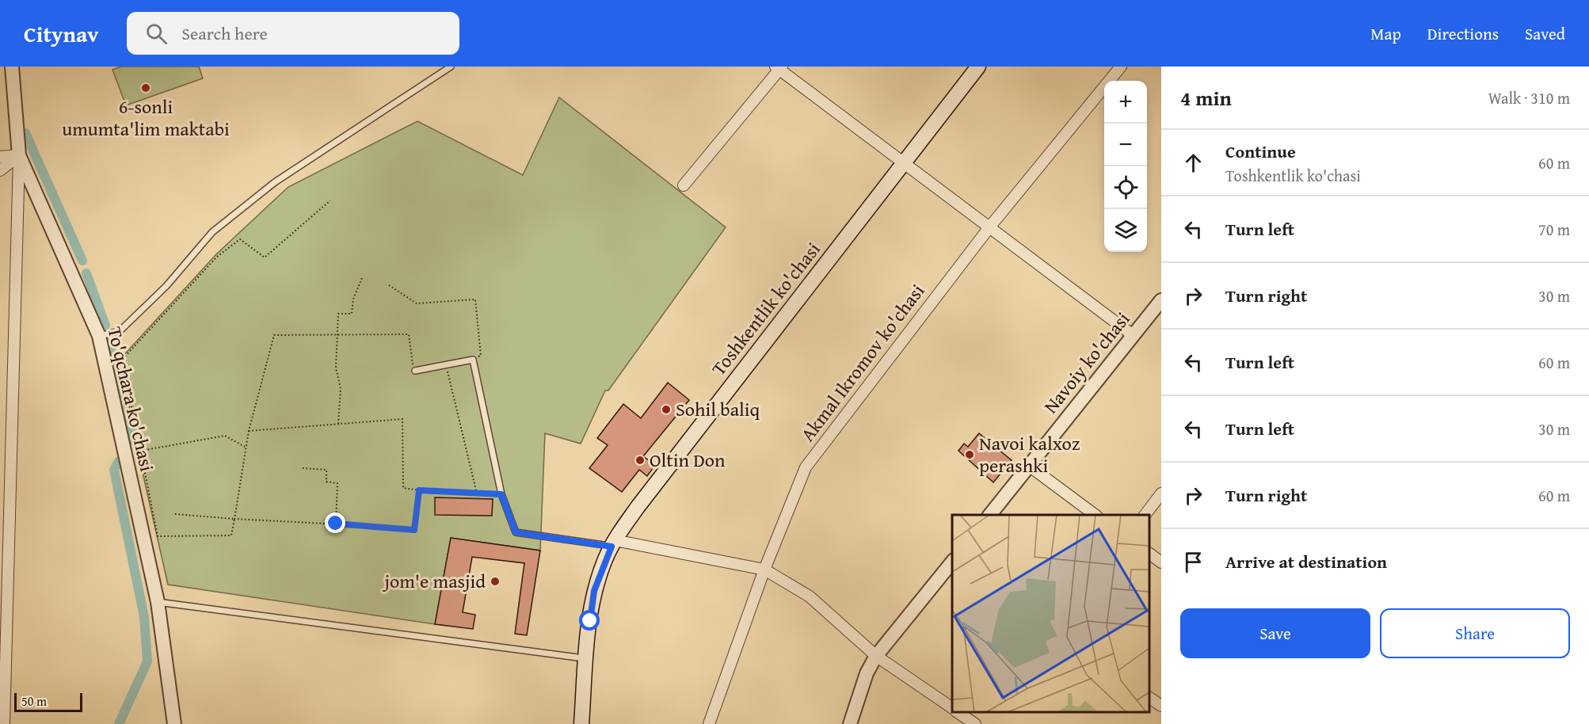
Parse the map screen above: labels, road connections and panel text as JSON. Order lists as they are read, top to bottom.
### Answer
{
  "streets": {
    "main road": ["Toshkentlik ko'chasi"],
    "street": ["Akmal Ikromov ko'chasi", "Navoiy ko'chasi", "To'qchara ko'chasi"]
  },
  "places": [
    "6-sonli umumta'lim maktabi",
    "Sohil baliq",
    "Navoi kalxoz perashki",
    "Oltin Don",
    "jom'e masjid"
  ],
  "scale_bar": "50 m",
  "page": {
    "header": "Citynav",
    "search": "Search here",
    "nav": ["Map", "Directions", "Saved"],
    "heading": ["4 min", "Walk · 310 m"],
    "map_buttons": ["+", "−"],
    "list": [
      ["Continue", "Toshkentlik ko'chasi", "60 m"],
      ["Turn left", "70 m"],
      ["Turn right", "30 m"],
      ["Turn left", "60 m"],
      ["Turn left", "30 m"],
      ["Turn right", "60 m"],
      "Arrive at destination"
    ],
    "buttons": ["Save", "Share"],
    "scale": "50 m"
  }
}
